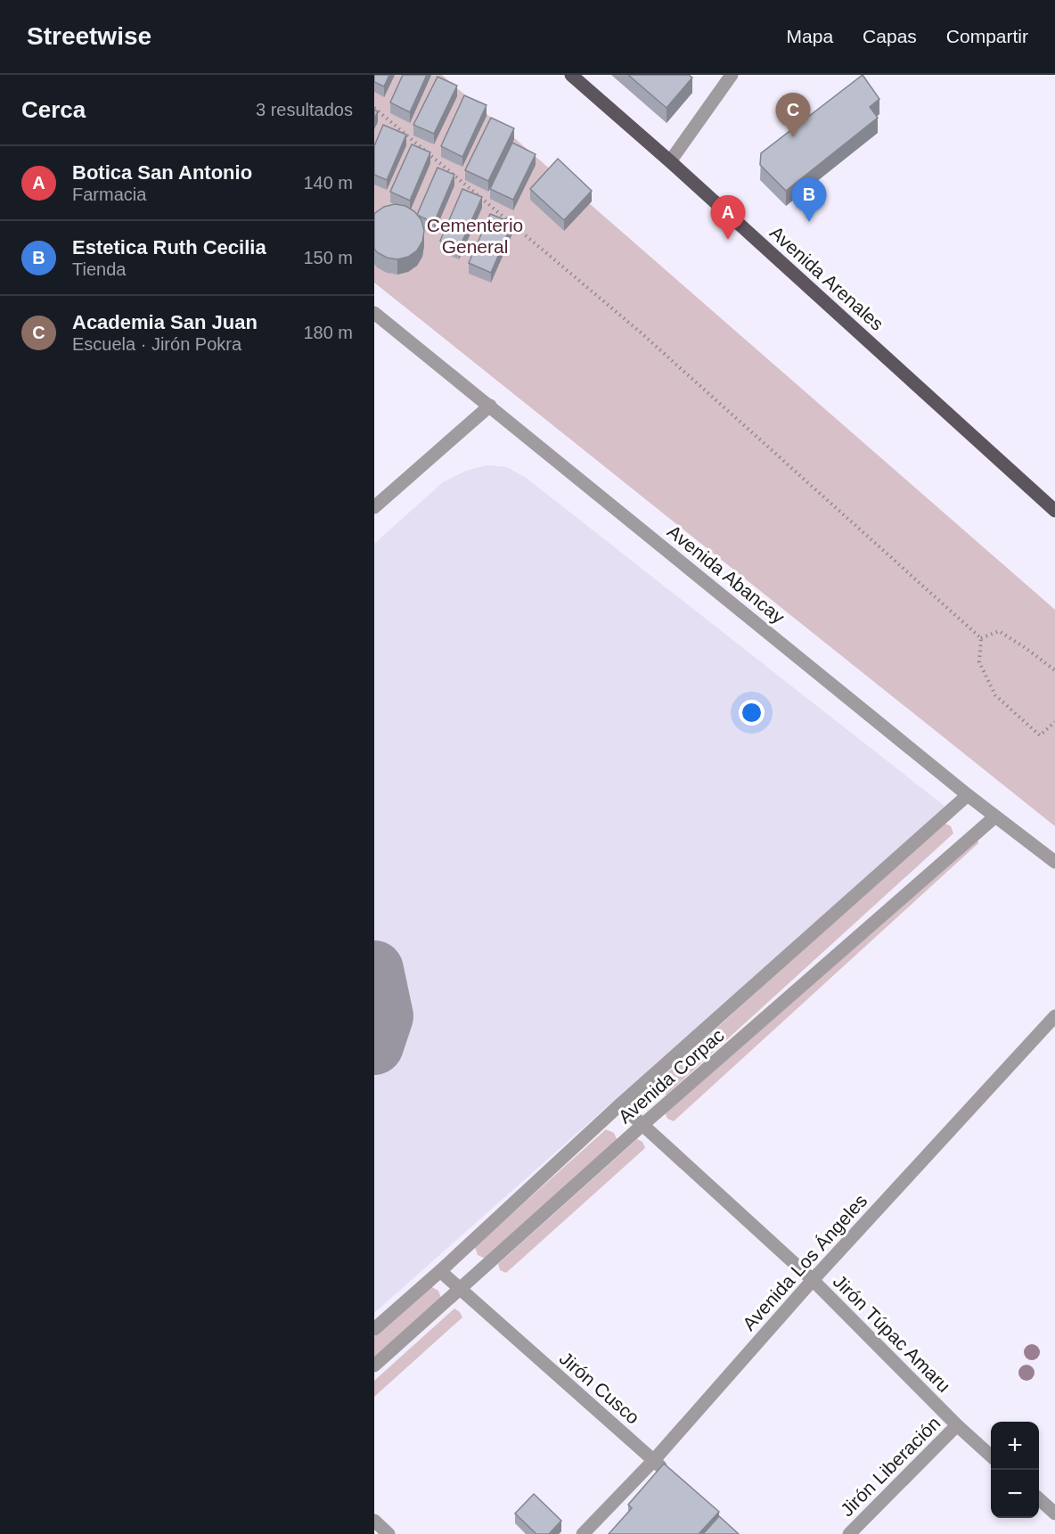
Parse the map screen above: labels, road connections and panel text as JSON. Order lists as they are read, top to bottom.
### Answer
{
  "streets": {
    "main road": ["Avenida Arenales"],
    "street": [
      "Avenida Abancay",
      "Avenida Corpac",
      "Avenida Los Ángeles",
      "Jirón Túpac Amaru",
      "Jirón Cusco",
      "Jirón Liberación"
    ]
  },
  "crossings": [
    ["Avenida Abancay", "Avenida Corpac"],
    ["Avenida Corpac", "Jirón Túpac Amaru"],
    ["Avenida Corpac", "Jirón Cusco"],
    ["Avenida Los Ángeles", "Jirón Túpac Amaru"],
    ["Avenida Los Ángeles", "Jirón Cusco"],
    ["Jirón Túpac Amaru", "Jirón Liberación"]
  ],
  "parks": ["Cementerio General"],
  "page": {
    "header": "Streetwise",
    "nav": ["Mapa", "Capas", "Compartir"],
    "heading": ["Cerca", "3 resultados"],
    "pins": ["C", "B", "A"],
    "list": [
      {
        "mark": "A",
        "name": "Botica San Antonio",
        "note": "Farmacia",
        "value": "140 m"
      },
      {
        "mark": "B",
        "name": "Estetica Ruth Cecilia",
        "note": "Tienda",
        "value": "150 m"
      },
      {
        "mark": "C",
        "name": "Academia San Juan",
        "note": "Escuela · Jirón Pokra",
        "value": "180 m"
      }
    ],
    "map_buttons": ["+", "−"]
  }
}
